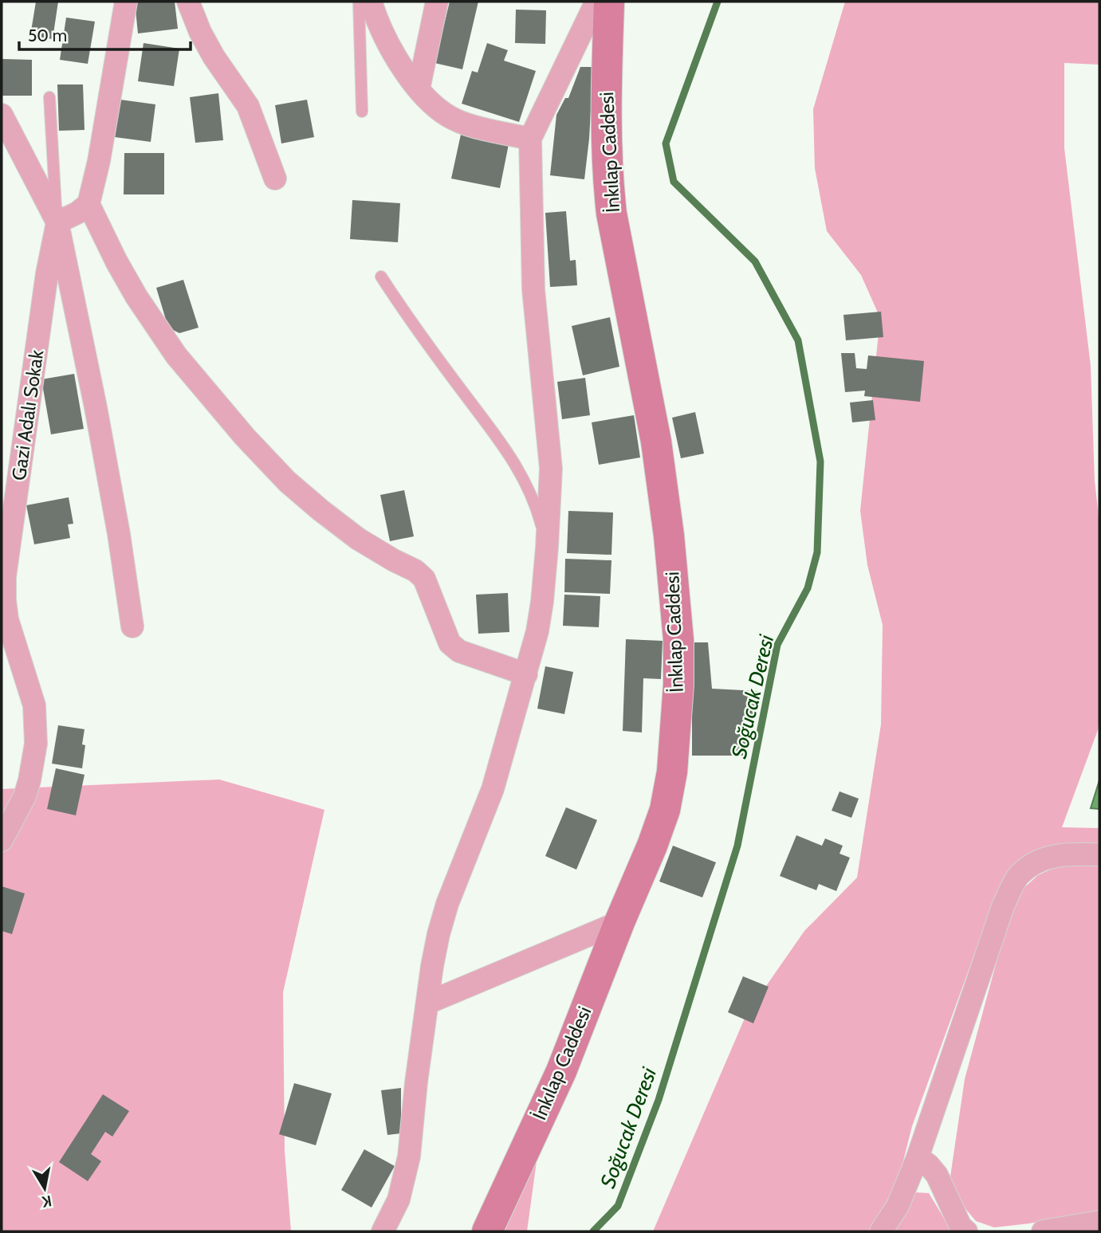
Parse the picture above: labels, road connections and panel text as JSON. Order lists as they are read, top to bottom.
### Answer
{
  "streets": {
    "street": ["İnkılap Caddesi", "Gazi Adalı Sokak"]
  },
  "water": ["Soğucak Deresi"],
  "scale_bar": "50 m",
  "north": "bottom"
}
